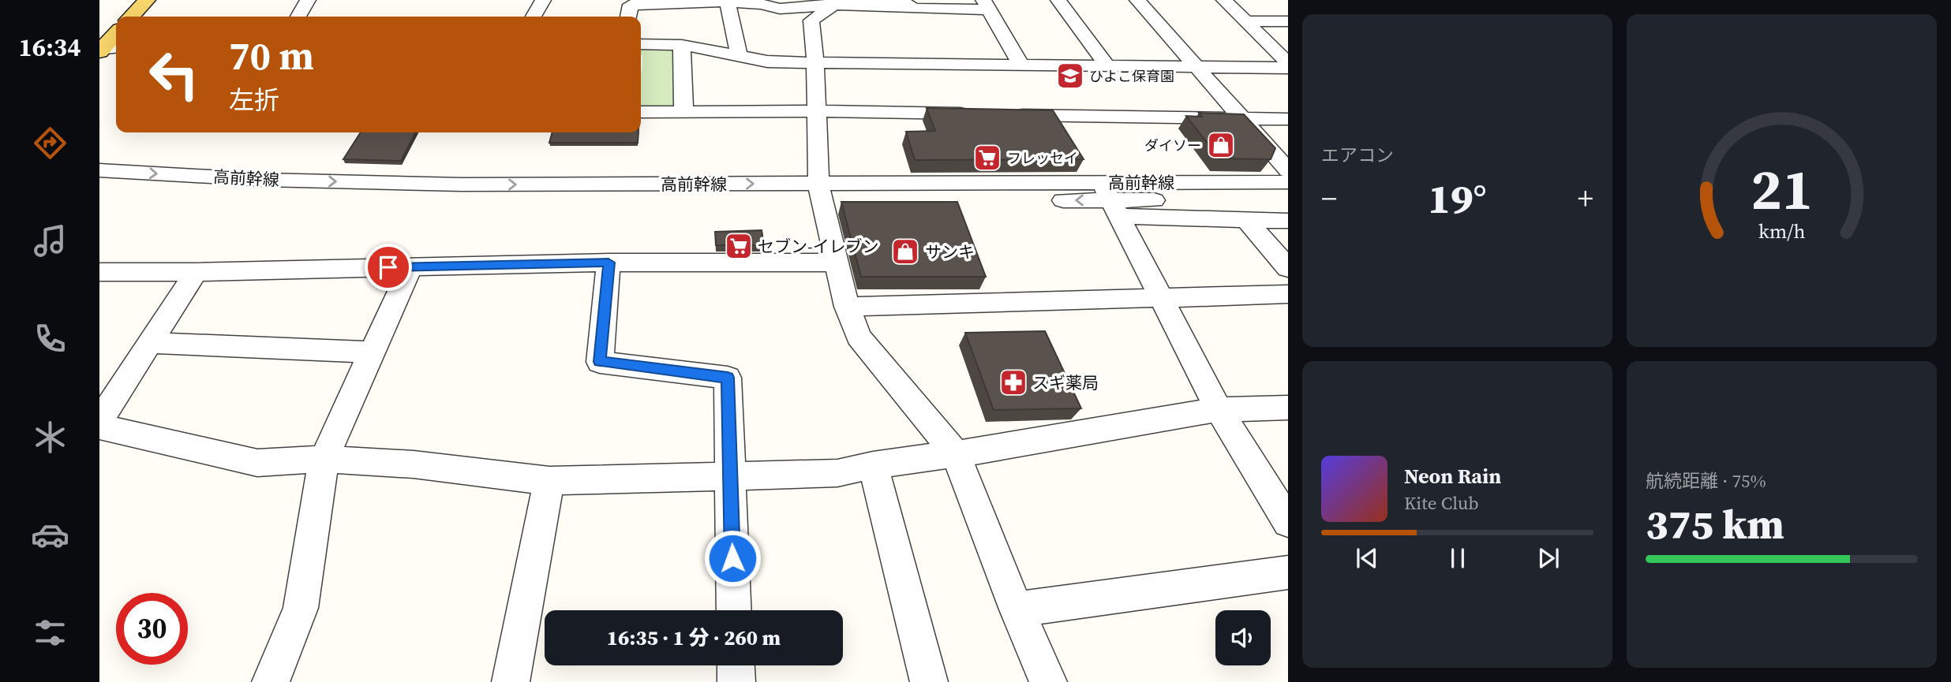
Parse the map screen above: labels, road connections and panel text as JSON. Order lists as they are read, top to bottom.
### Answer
{
  "streets": {
    "street": ["高前幹線"]
  },
  "places": {
    "school or university": ["ひよこ保育園"],
    "shop": ["ダイソー", "サンキ"],
    "supermarket": ["フレッセイ", "セブン-イレブン"],
    "pharmacy": ["スギ薬局"]
  },
  "page": {
    "tabs": "16:34",
    "tile": [
      "エアコン",
      ["航続距離 · 75%", "375 km"]
    ],
    "turn": ["70 m", "左折"],
    "heat": ["−", "19°", "+"],
    "song": ["Neon Rain", "Kite Club"],
    "limit": "30",
    "trip": "16:35 · 1 分 · 260 m",
    "gauge": ["21", "km/h"]
  }
}
